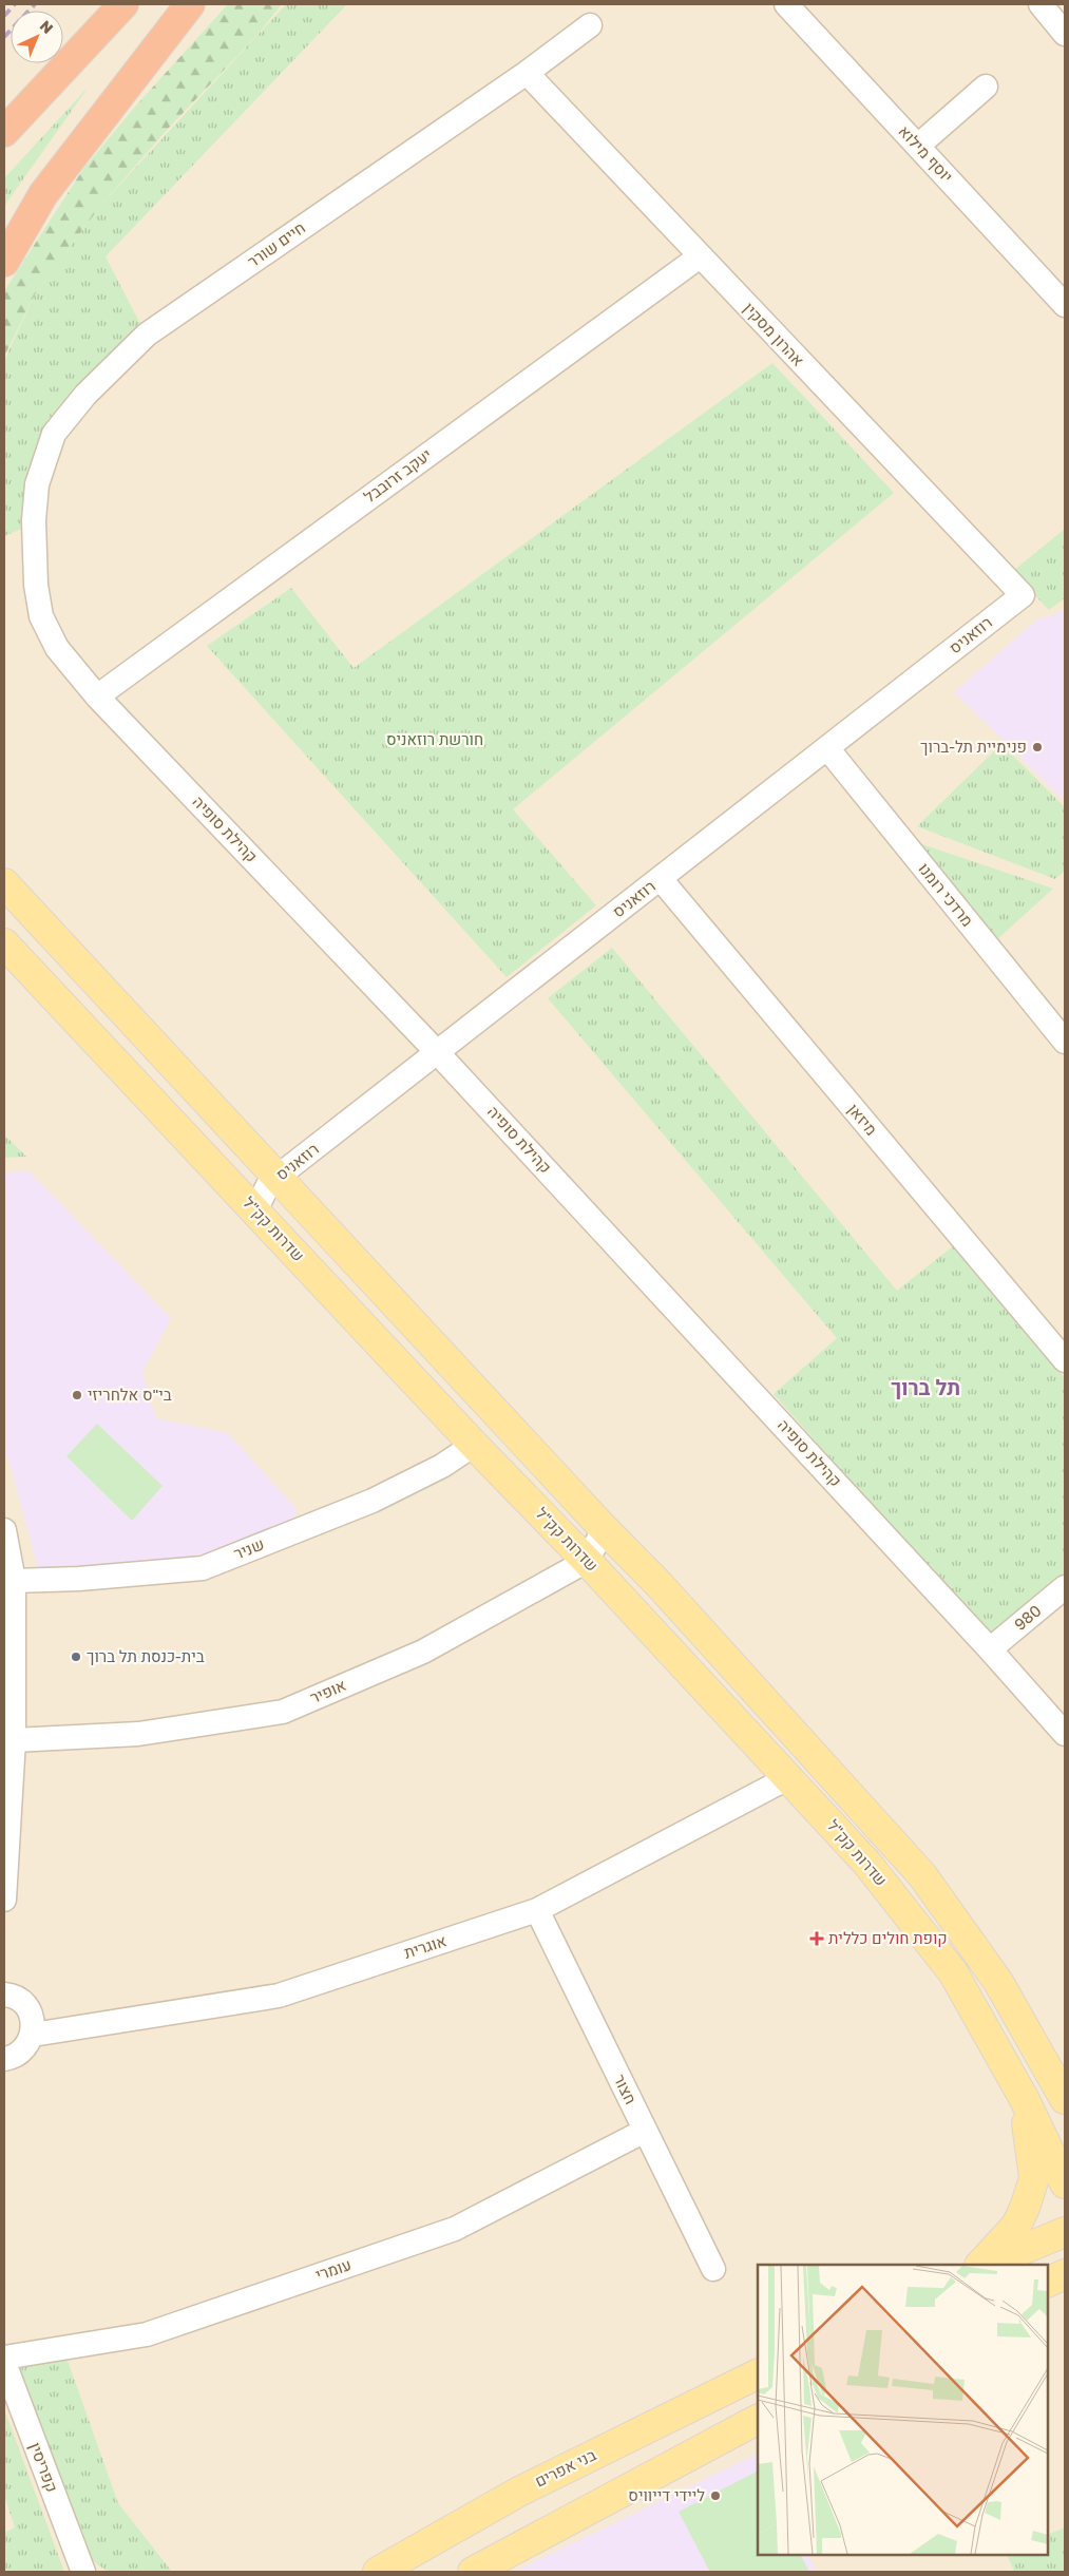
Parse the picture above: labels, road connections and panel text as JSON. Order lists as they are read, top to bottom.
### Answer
{
  "streets": {
    "main road": ["שדרות קק\"ל", "בני אפרים"],
    "street": [
      "יוסף מילוא",
      "חיים שורר",
      "אהרון מסקין",
      "יעקב זרובבל",
      "רוזאניס",
      "קהילת סופיה",
      "מרדכי רומנו",
      "מיזאן",
      "שניר",
      "980",
      "אופיר",
      "אוגרית",
      "חצור",
      "עומרי",
      "קפריסין"
    ]
  },
  "crossings": [
    ["חיים שורר", "אהרון מסקין"],
    ["חיים שורר", "קהילת סופיה"],
    ["אהרון מסקין", "יעקב זרובבל"],
    ["אהרון מסקין", "רוזאניס"],
    ["יעקב זרובבל", "קהילת סופיה"],
    ["רוזאניס", "קהילת סופיה"],
    ["רוזאניס", "מרדכי רומנו"],
    ["רוזאניס", "מיזאן"],
    ["רוזאניס", "שדרות קק\"ל"],
    ["קהילת סופיה", "980"],
    ["שדרות קק\"ל", "שניר"],
    ["שדרות קק\"ל", "אופיר"],
    ["שדרות קק\"ל", "אוגרית"],
    ["אוגרית", "חצור"],
    ["חצור", "עומרי"]
  ],
  "districts": ["תל ברוך"],
  "parks": ["חורשת רוזאניס"],
  "places": {
    "other": [
      "פנימיית תל-ברוך",
      "בי\"ס אלחריזי",
      "בית-כנסת תל ברוך",
      "ליידי דייוויס"
    ],
    "health": ["קופת חולים כללית"]
  },
  "north": "top right"
}
